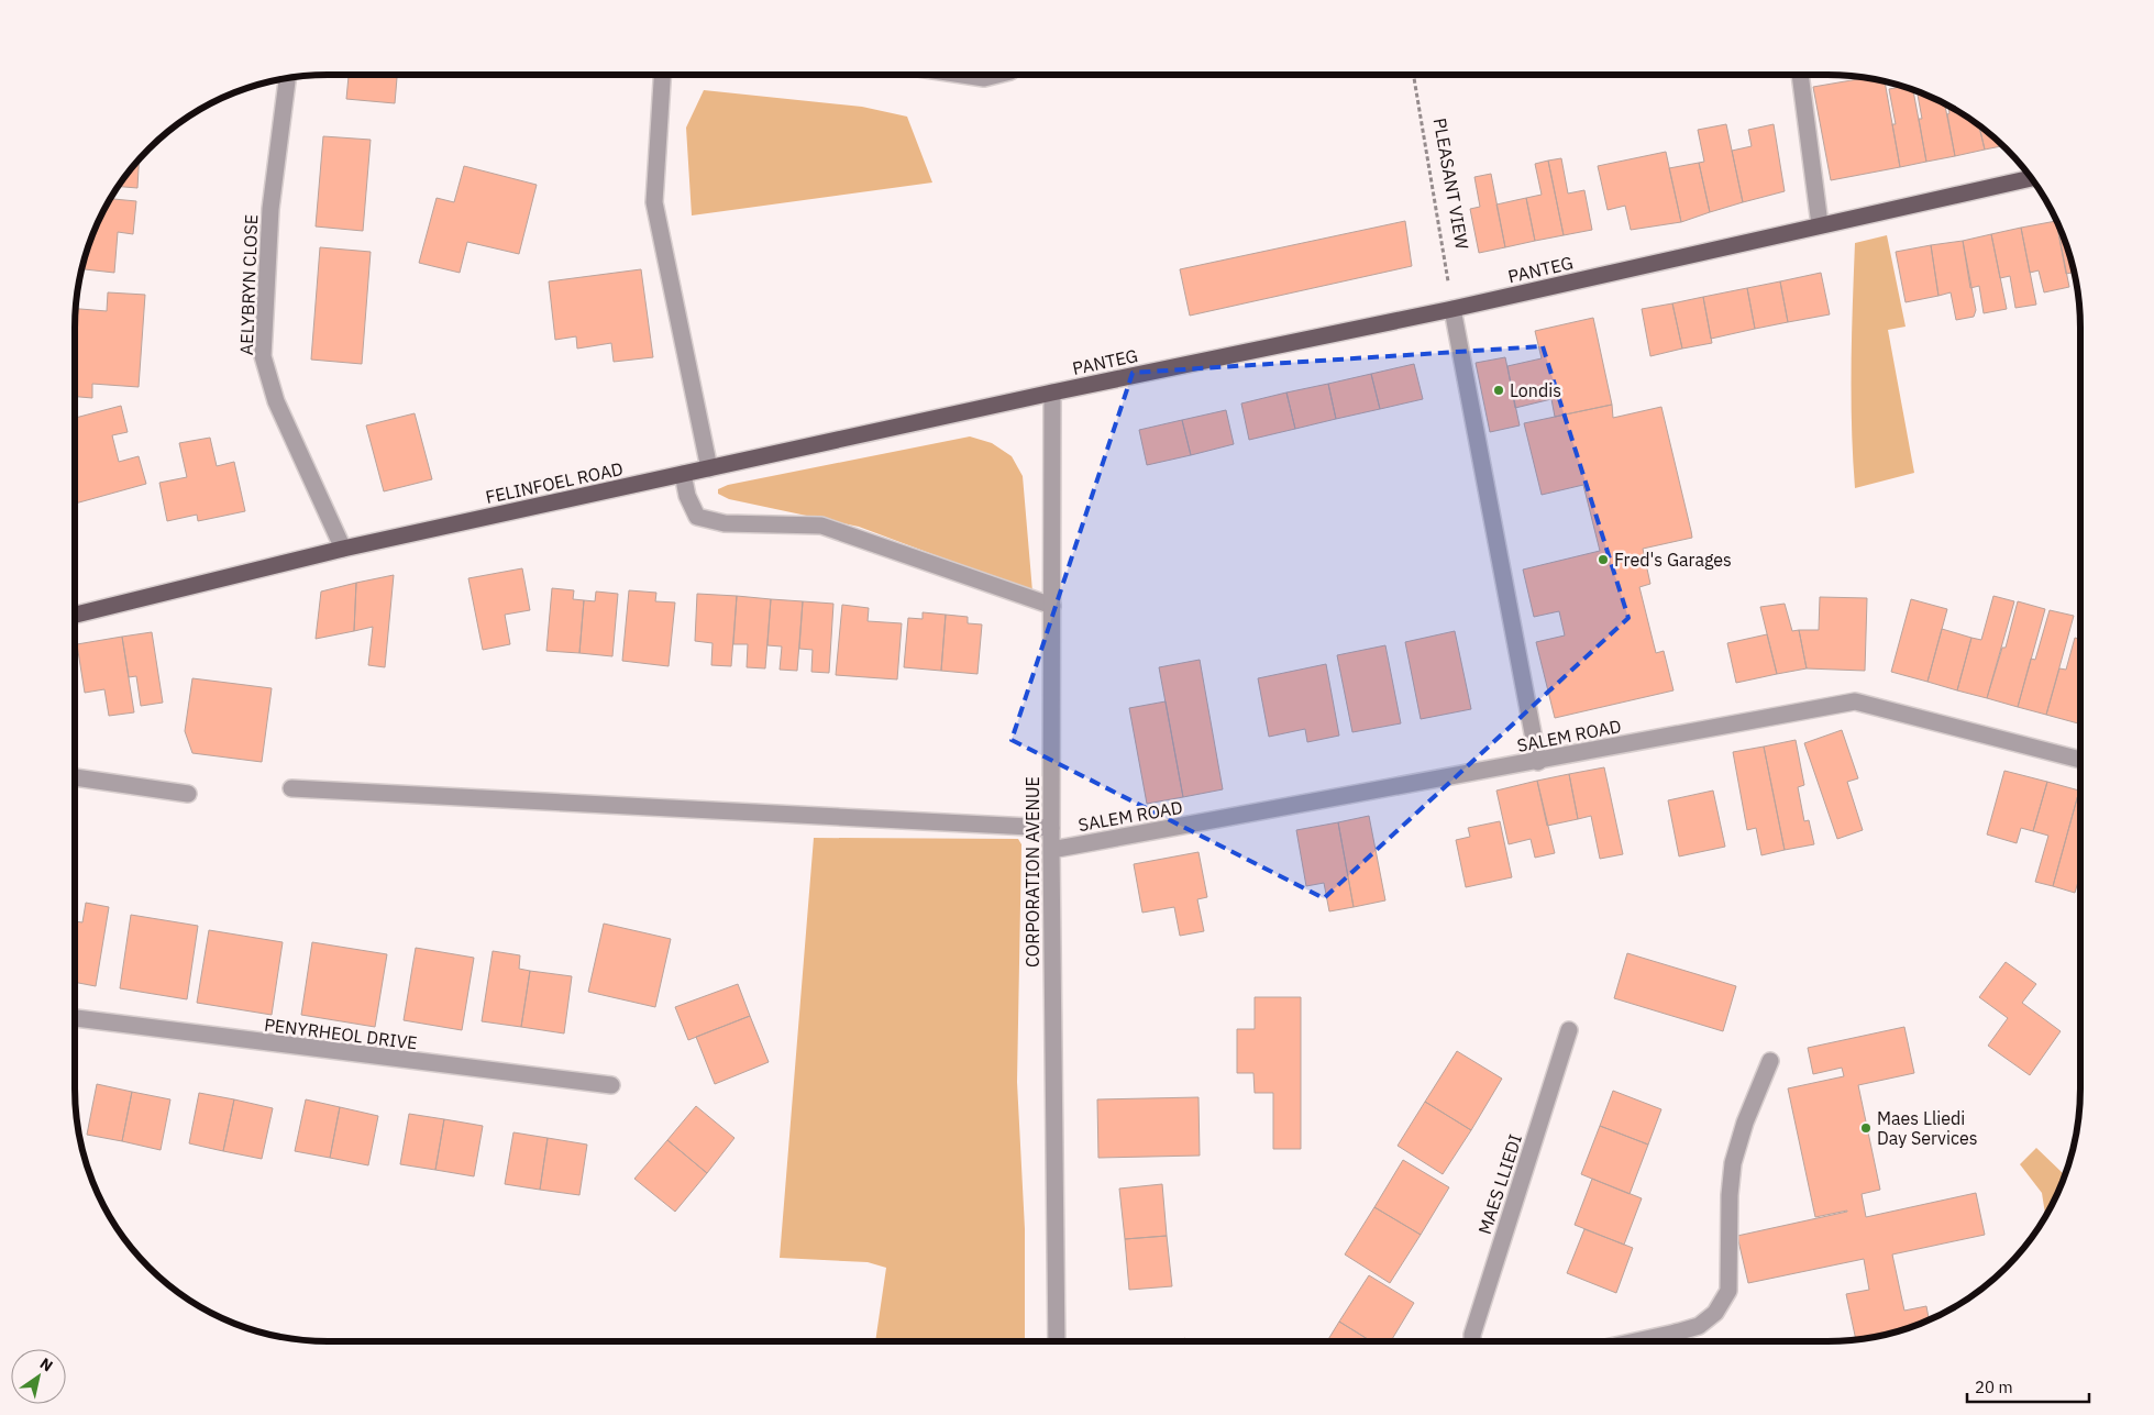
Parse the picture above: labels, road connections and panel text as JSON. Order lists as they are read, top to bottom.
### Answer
{
  "streets": {
    "main road": ["PANTEG", "FELINFOEL ROAD"],
    "street": [
      "AELYBRYN CLOSE",
      "SALEM ROAD",
      "CORPORATION AVENUE",
      "PENYRHEOL DRIVE",
      "MAES LLIEDI"
    ],
    "path": ["PLEASANT VIEW"]
  },
  "crossings": [
    ["PLEASANT VIEW", "PANTEG"],
    ["PANTEG", "FELINFOEL ROAD"],
    ["PANTEG", "CORPORATION AVENUE"],
    ["AELYBRYN CLOSE", "FELINFOEL ROAD"],
    ["FELINFOEL ROAD", "CORPORATION AVENUE"],
    ["SALEM ROAD", "CORPORATION AVENUE"]
  ],
  "places": ["Londis", "Fred's Garages", "Maes Lliedi Day Services"],
  "scale_bar": "20 m",
  "north": "top right"
}
